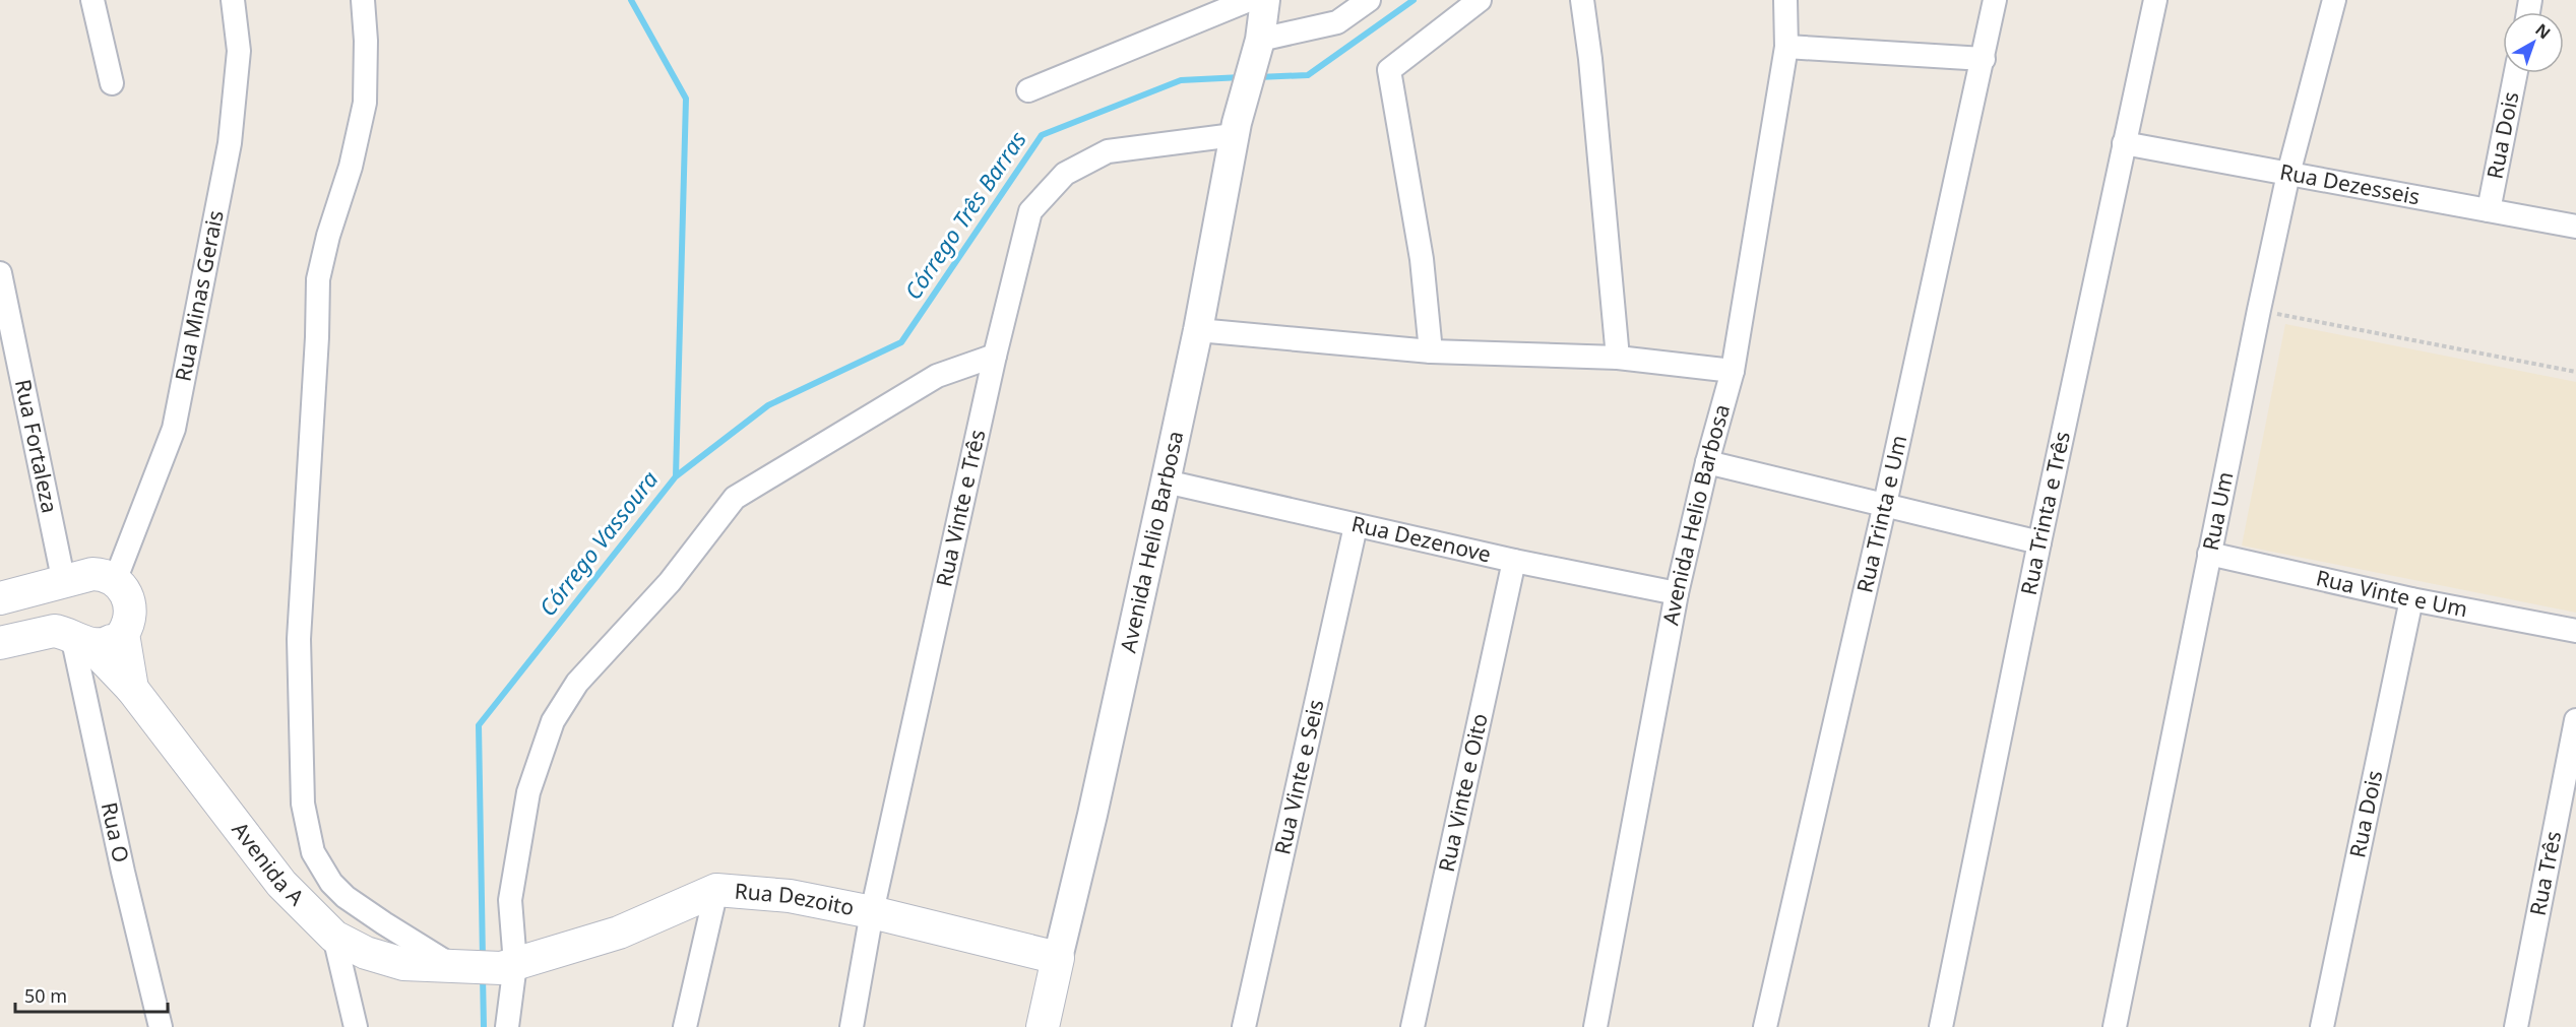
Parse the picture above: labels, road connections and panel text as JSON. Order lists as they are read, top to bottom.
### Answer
{
  "streets": {
    "main road": ["Avenida A", "Rua Dezoito"],
    "street": [
      "Rua Dois",
      "Rua Dezesseis",
      "Rua Minas Gerais",
      "Rua Fortaleza",
      "Rua Vinte e Três",
      "Rua Um",
      "Rua Trinta e Três",
      "Avenida Helio Barbosa",
      "Rua Trinta e Um",
      "Rua Dezenove",
      "Rua Vinte e Um",
      "Rua Vinte e Seis",
      "Rua Vinte e Oito",
      "Rua O",
      "Rua Três"
    ]
  },
  "crossings": [
    ["Rua Dois", "Rua Dezesseis"],
    ["Rua Dois", "Rua Vinte e Um"],
    ["Rua Dezesseis", "Rua Um"],
    ["Rua Dezesseis", "Rua Trinta e Três"],
    ["Rua Minas Gerais", "Avenida A"],
    ["Rua Vinte e Três", "Avenida Helio Barbosa"],
    ["Rua Vinte e Três", "Rua Dezoito"],
    ["Rua Um", "Rua Vinte e Um"],
    ["Avenida Helio Barbosa", "Rua Dezenove"],
    ["Avenida Helio Barbosa", "Rua Dezoito"],
    ["Rua Dezenove", "Rua Vinte e Seis"],
    ["Rua Dezenove", "Rua Vinte e Oito"],
    ["Rua O", "Avenida A"],
    ["Avenida A", "Rua Dezoito"]
  ],
  "water": ["Córrego Três Barras", "Córrego Vassoura"],
  "scale_bar": "50 m",
  "north": "top right"
}
